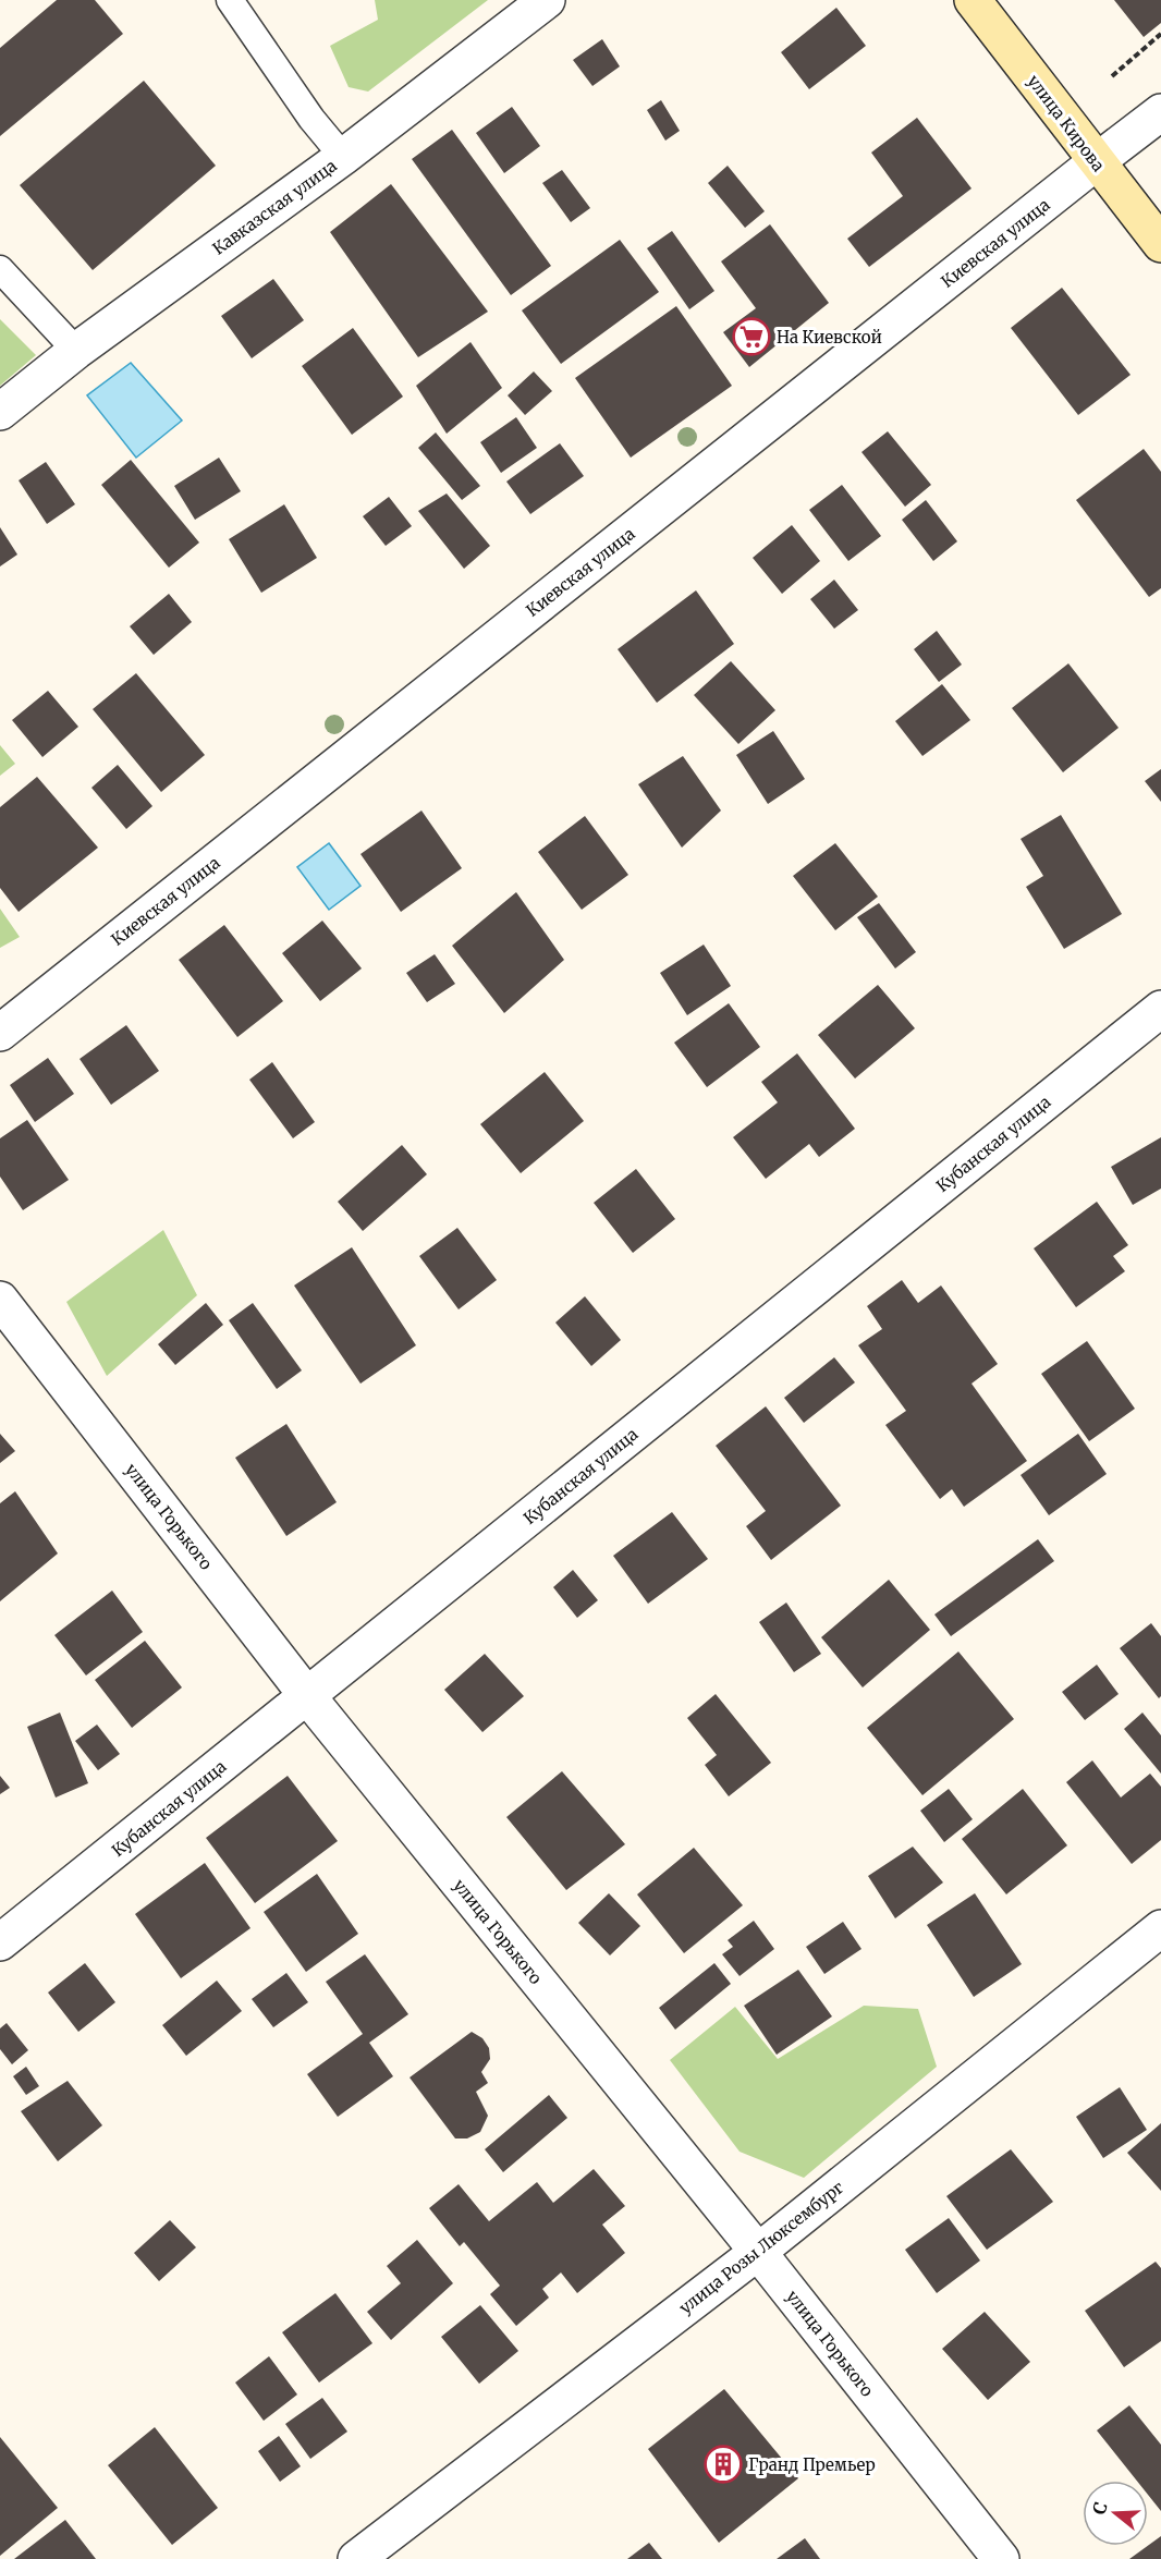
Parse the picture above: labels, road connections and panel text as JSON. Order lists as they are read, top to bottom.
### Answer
{
  "streets": {
    "main road": ["улица Кирова"],
    "street": [
      "Кавказская улица",
      "Киевская улица",
      "Кубанская улица",
      "улица Горького",
      "улица Розы Люксембург"
    ]
  },
  "crossings": [
    ["улица Кирова", "Киевская улица"],
    ["Кубанская улица", "улица Горького"],
    ["улица Горького", "улица Розы Люксембург"]
  ],
  "places": {
    "supermarket": ["На Киевской"],
    "building": ["Гранд Премьер"]
  },
  "north": "left"
}
